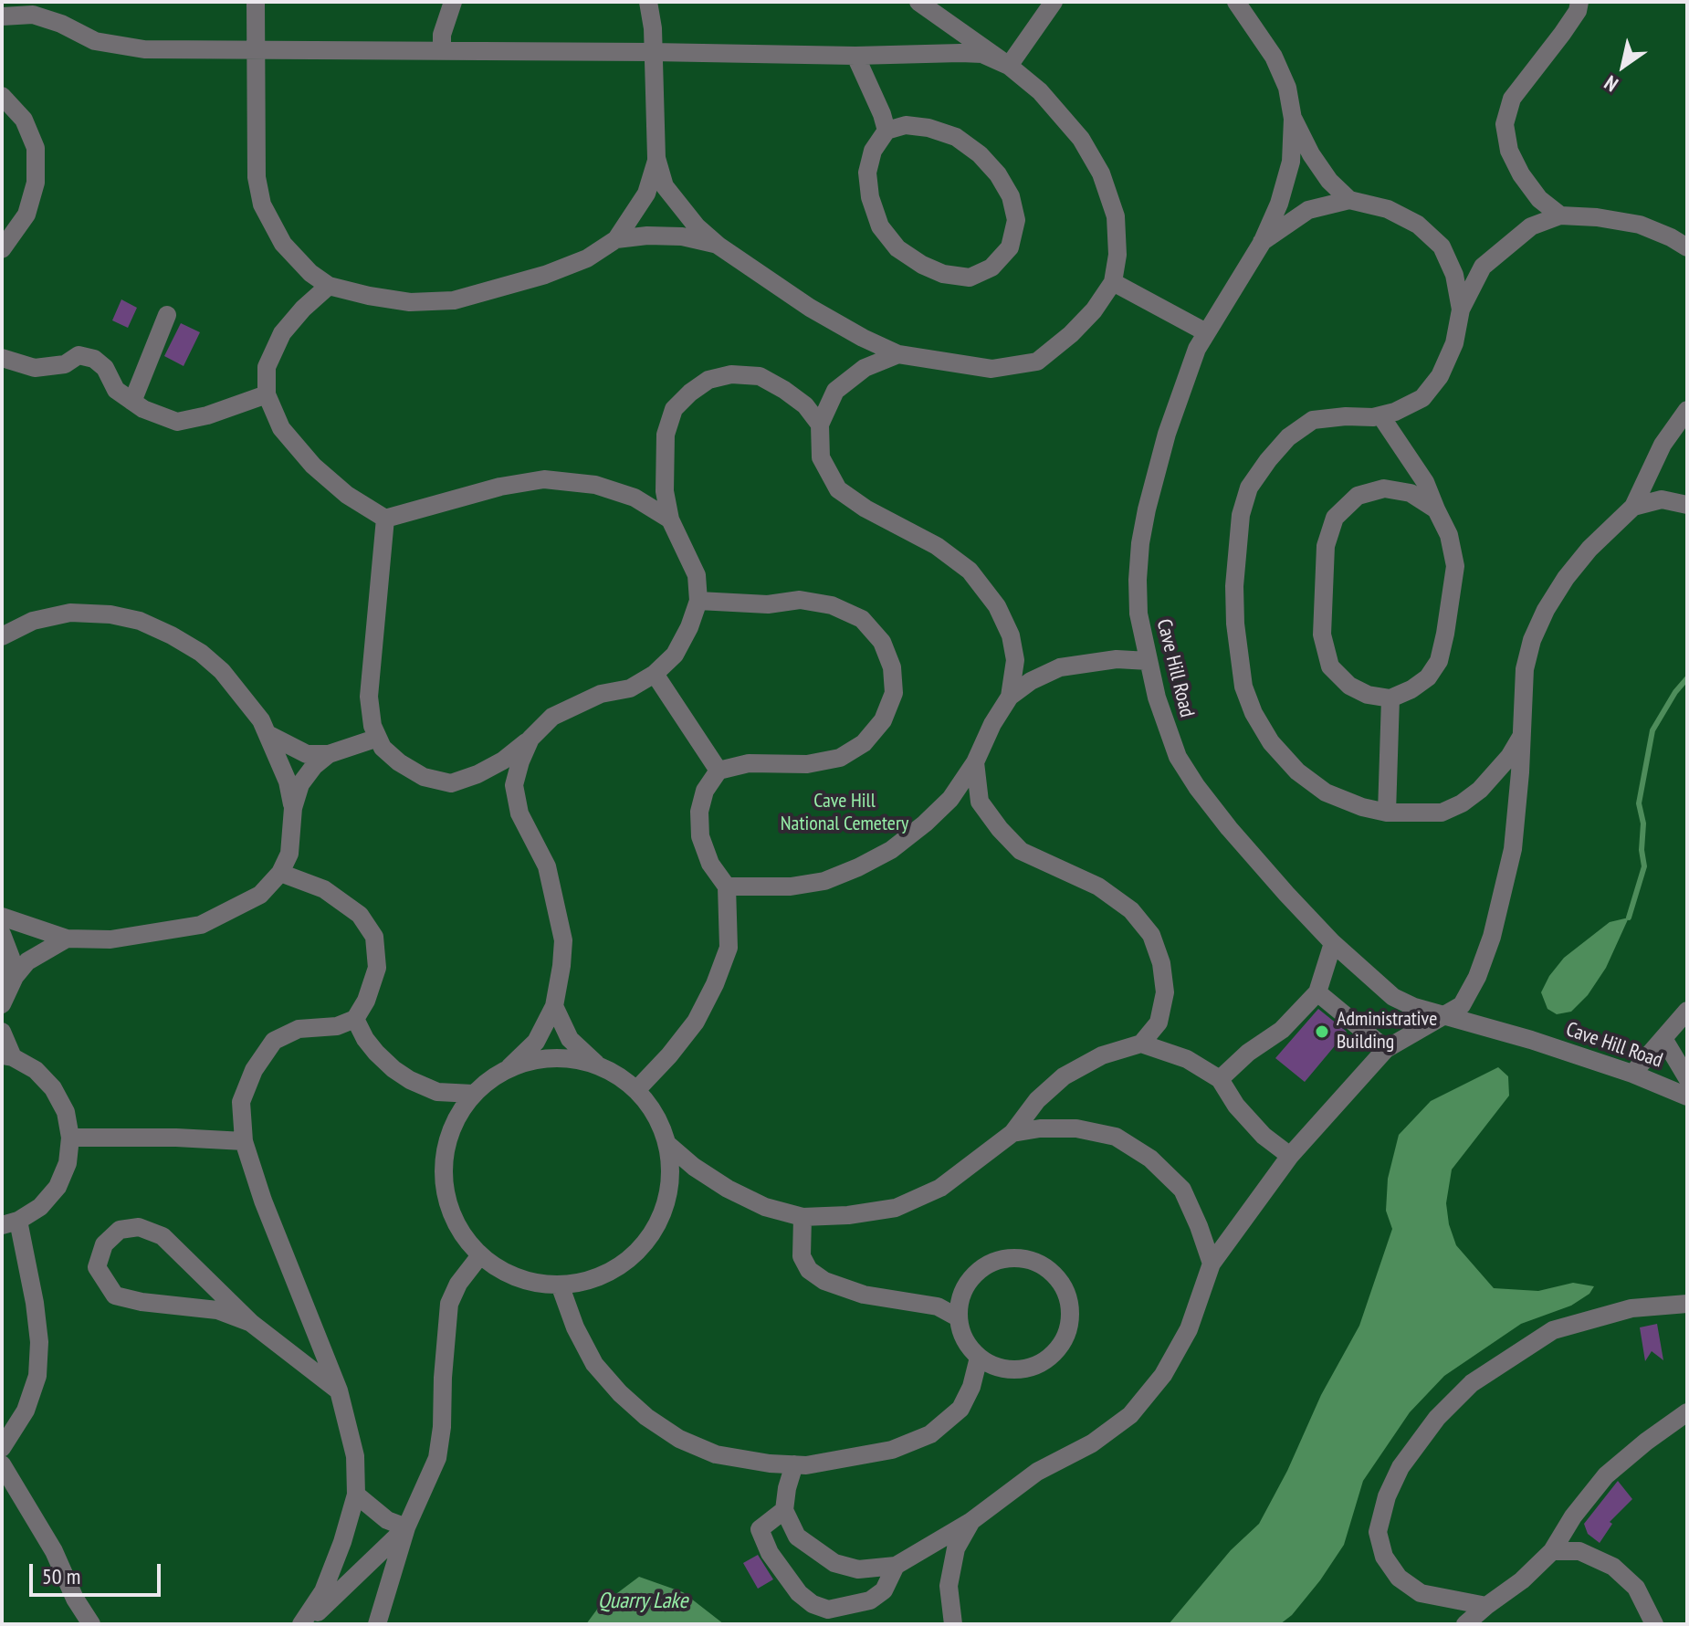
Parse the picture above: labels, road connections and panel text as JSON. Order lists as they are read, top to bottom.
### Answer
{
  "streets": {
    "street": ["Cave Hill Road"]
  },
  "water": ["Quarry Lake"],
  "parks": ["Cave Hill National Cemetery"],
  "places": ["Administrative Building"],
  "scale_bar": "50 m",
  "north": "bottom left"
}
